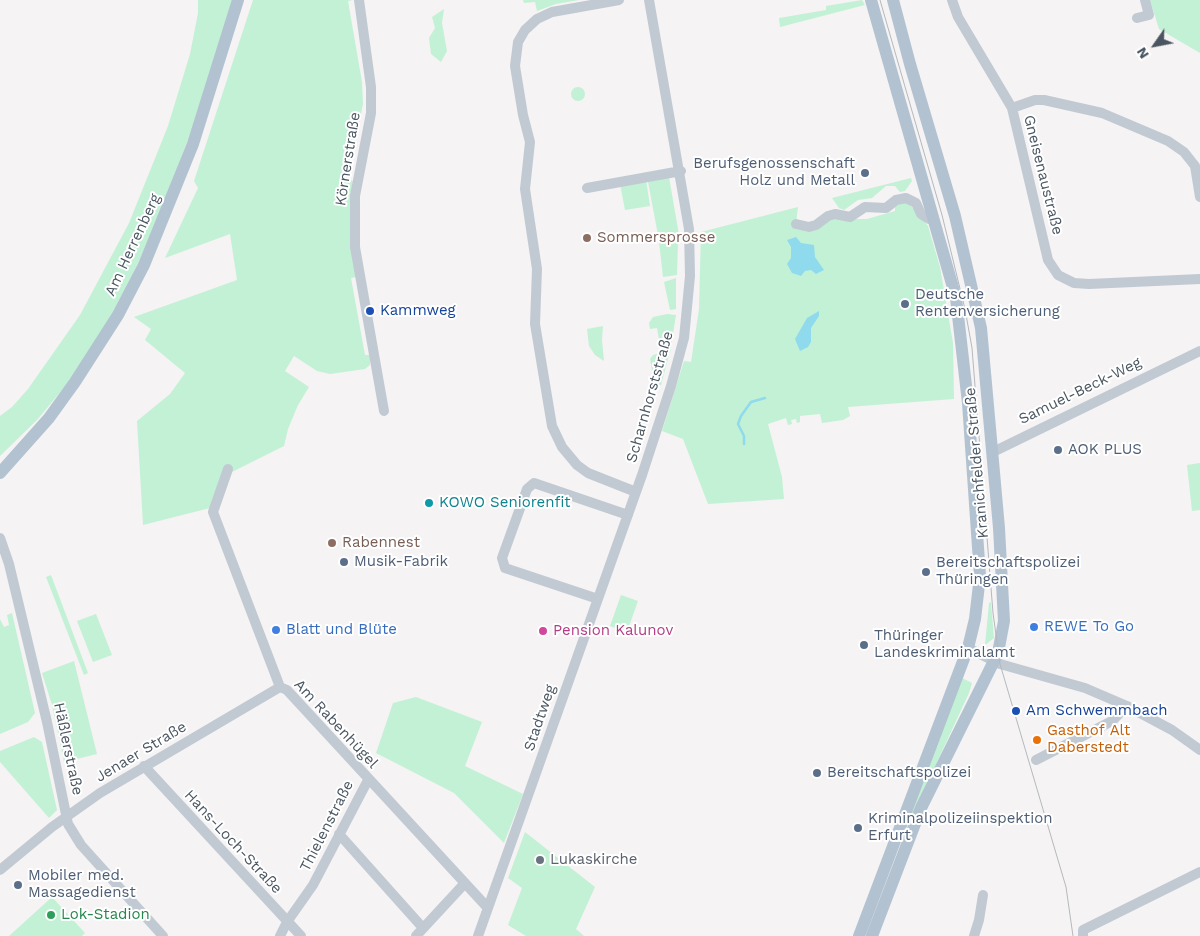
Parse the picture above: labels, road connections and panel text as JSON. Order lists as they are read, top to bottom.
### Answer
{
  "streets": {
    "main road": ["Am Herrenberg", "Samuel-Beck-Weg", "Kranichfelder Straße"],
    "street": [
      "Körnerstraße",
      "Gneisenaustraße",
      "Scharnhorststraße",
      "Stadtweg",
      "Am Rabenhügel",
      "Häßlerstraße",
      "Jenaer Straße",
      "Thielenstraße",
      "Hans-Loch-Straße"
    ]
  },
  "crossings": [
    ["Samuel-Beck-Weg", "Kranichfelder Straße"],
    ["Scharnhorststraße", "Stadtweg"],
    ["Stadtweg", "Am Rabenhügel"],
    ["Am Rabenhügel", "Jenaer Straße"],
    ["Am Rabenhügel", "Thielenstraße"],
    ["Häßlerstraße", "Jenaer Straße"],
    ["Jenaer Straße", "Hans-Loch-Straße"],
    ["Thielenstraße", "Hans-Loch-Straße"]
  ],
  "places": [
    "Berufsgenossenschaft Holz und Metall",
    "Sommersprosse",
    "Deutsche Rentenversicherung",
    "Kammweg",
    "AOK PLUS",
    "KOWO Seniorenfit",
    "Rabennest",
    "Musik-Fabrik",
    "Bereitschaftspolizei Thüringen",
    "REWE To Go",
    "Blatt und Blüte",
    "Pension Kalunov",
    "Thüringer Landeskriminalamt",
    "Am Schwemmbach",
    "Gasthof Alt Daberstedt",
    "Bereitschaftspolizei",
    "Kriminalpolizeiinspektion Erfurt",
    "Lukaskirche",
    "Mobiler med. Massagedienst",
    "Lok-Stadion"
  ],
  "north": "bottom left"
}
